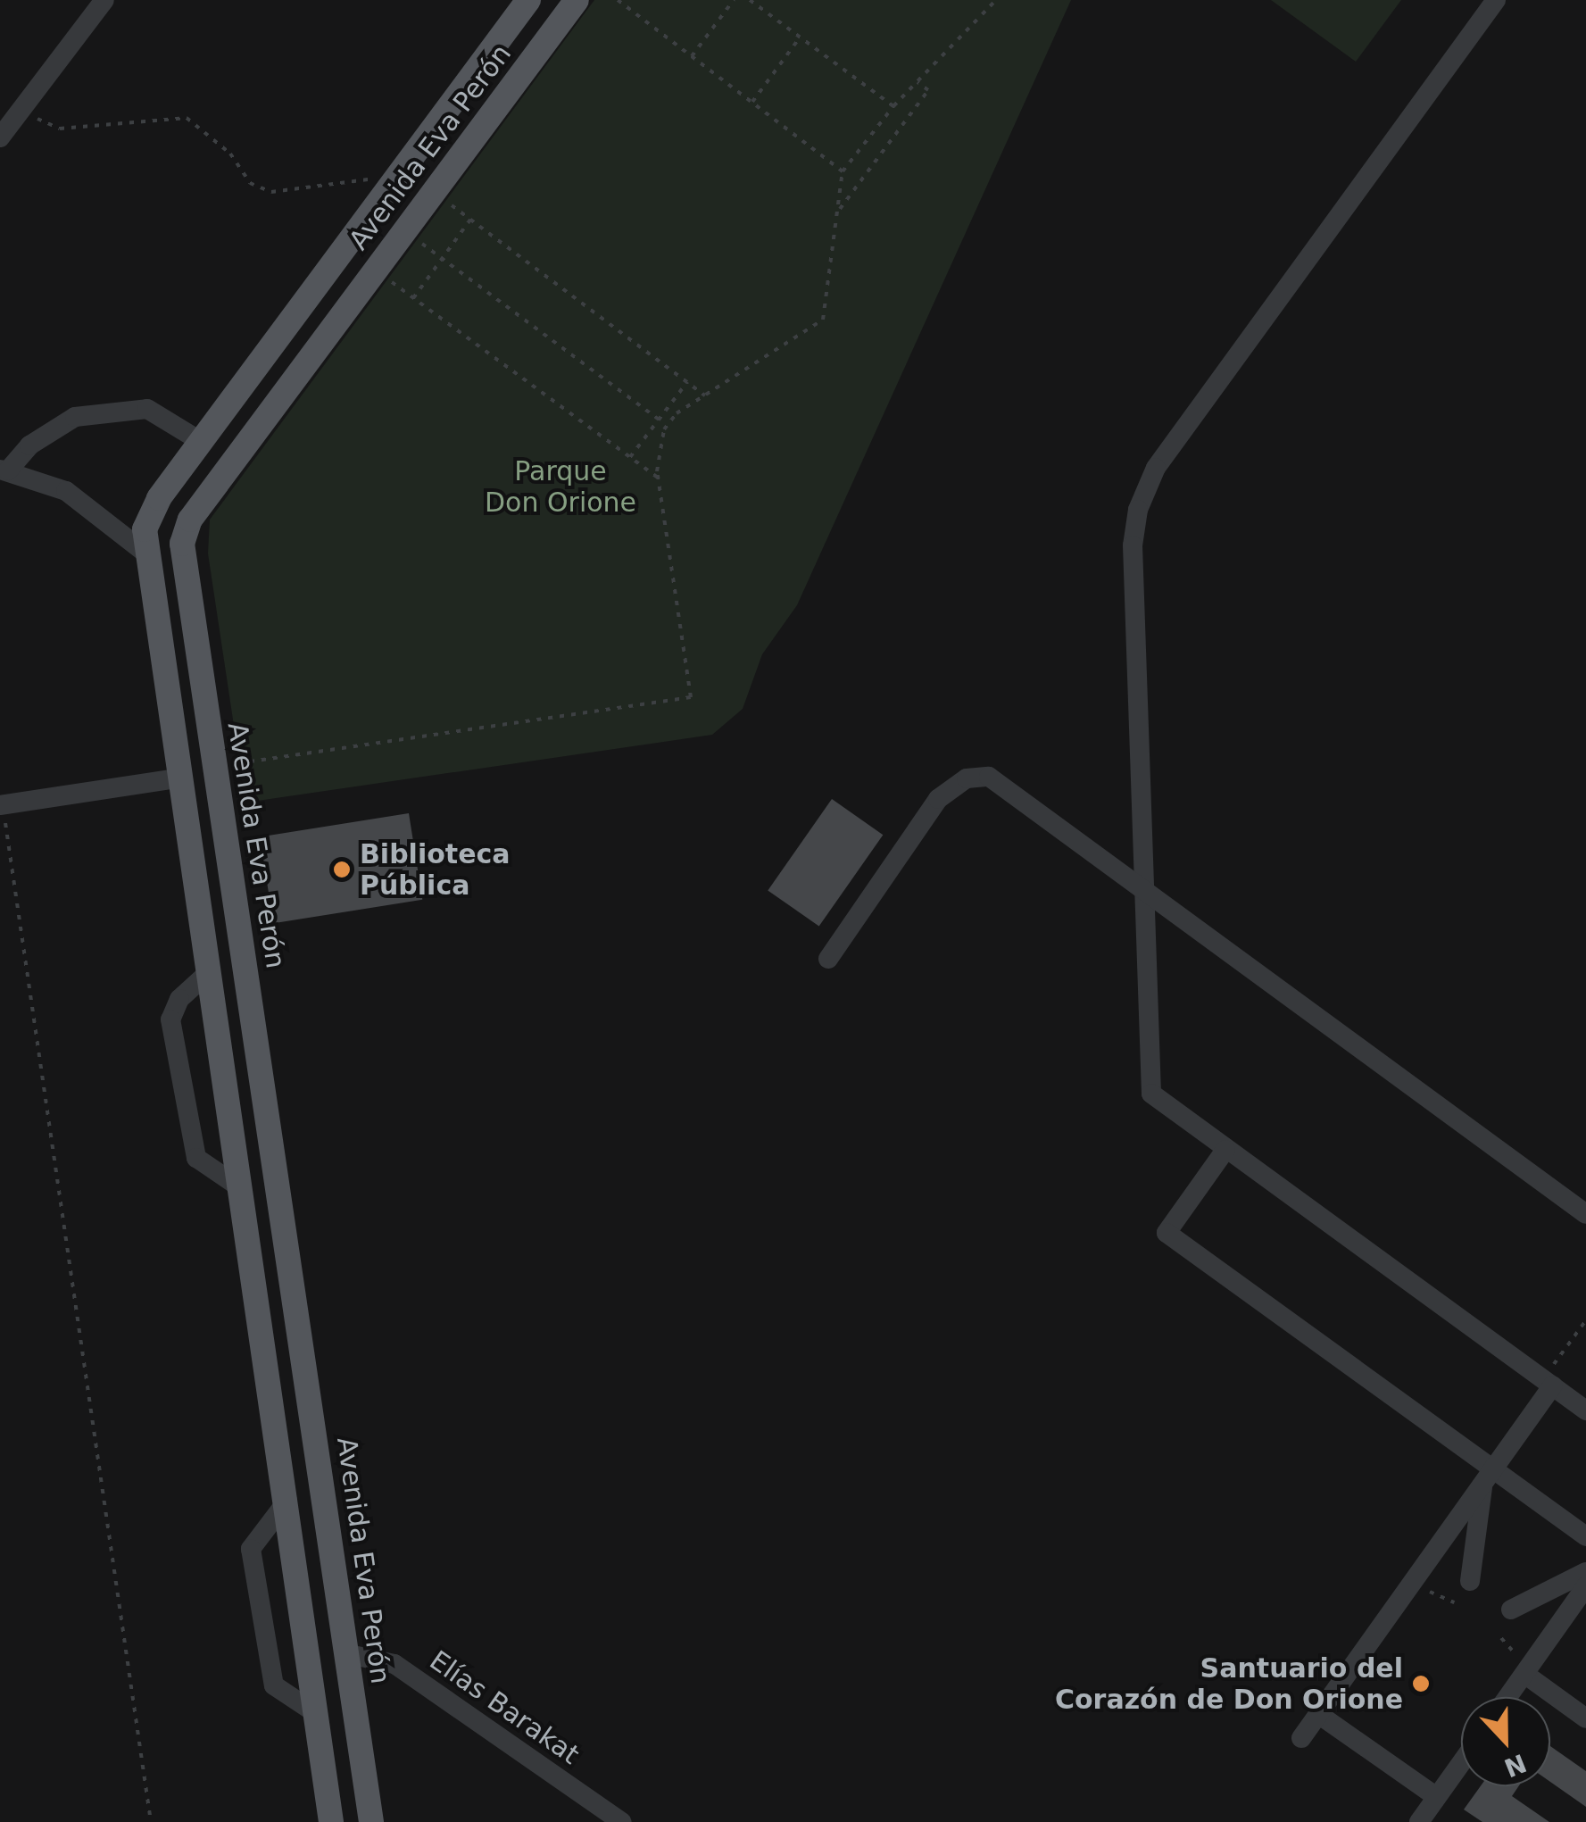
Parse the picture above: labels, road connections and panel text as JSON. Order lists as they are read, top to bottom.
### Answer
{
  "streets": {
    "main road": ["Avenida Eva Perón"],
    "street": ["Elías Barakat"]
  },
  "crossings": [
    ["Avenida Eva Perón", "Elías Barakat"]
  ],
  "parks": ["Parque Don Orione"],
  "places": ["Biblioteca Pública", "Santuario del Corazón de Don Orione"],
  "north": "bottom"
}
